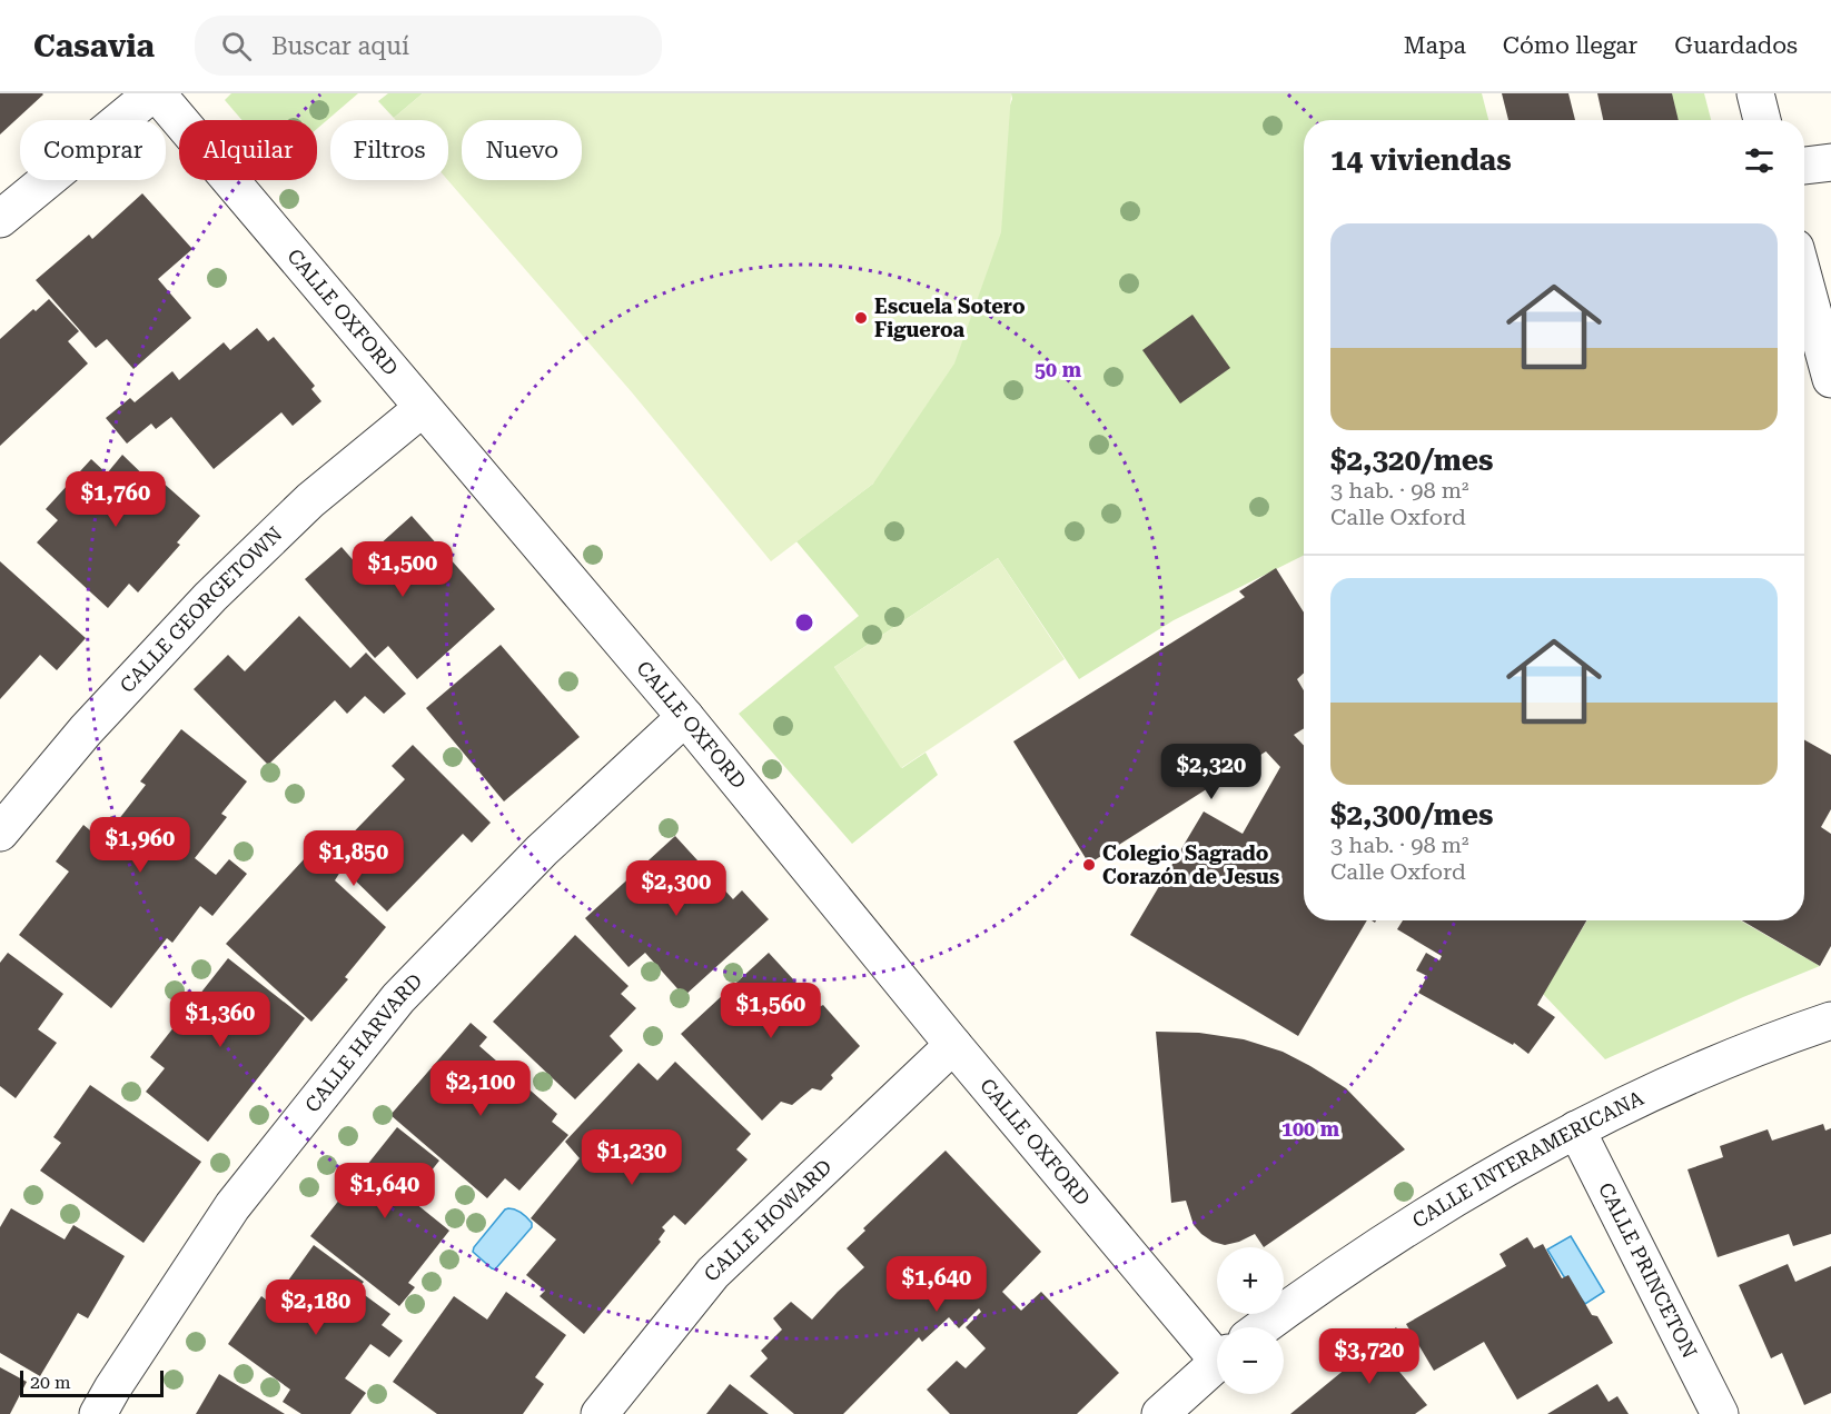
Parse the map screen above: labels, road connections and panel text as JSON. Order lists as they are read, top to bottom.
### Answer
{
  "streets": {
    "street": [
      "CALLE OXFORD",
      "CALLE GEORGETOWN",
      "CALLE HARVARD",
      "CALLE INTERAMERICANA",
      "CALLE HOWARD",
      "CALLE PRINCETON"
    ]
  },
  "crossings": [
    ["CALLE OXFORD", "CALLE GEORGETOWN"],
    ["CALLE OXFORD", "CALLE HARVARD"],
    ["CALLE OXFORD", "CALLE HOWARD"],
    ["CALLE INTERAMERICANA", "CALLE PRINCETON"]
  ],
  "places": ["Escuela Sotero Figueroa", "Colegio Sagrado Corazón de Jesus"],
  "scale_bar": "20 m",
  "page": {
    "header": "Casavia",
    "search": "Buscar aquí",
    "nav": ["Mapa", "Cómo llegar", "Guardados"],
    "chip": [
      "Comprar",
      "Alquilar",
      "Filtros",
      "Nuevo"
    ],
    "heading": "14 viviendas",
    "list": [
      {
        "name": "$2,320/mes",
        "note": "3 hab. · 98 m² · Calle Oxford"
      },
      {
        "name": "$2,300/mes",
        "note": "3 hab. · 98 m² · Calle Oxford"
      }
    ],
    "price": [
      "$1,760",
      "$1,500",
      "$2,320",
      "$1,960",
      "$1,850",
      "$2,300",
      "$1,560",
      "$1,360",
      "$2,100",
      "$1,230",
      "$1,640",
      "$1,640",
      "$2,180",
      "$3,720"
    ],
    "map_buttons": ["+", "−"],
    "scale": "20 m"
  },
  "rings": ["50 m", "100 m"]
}
